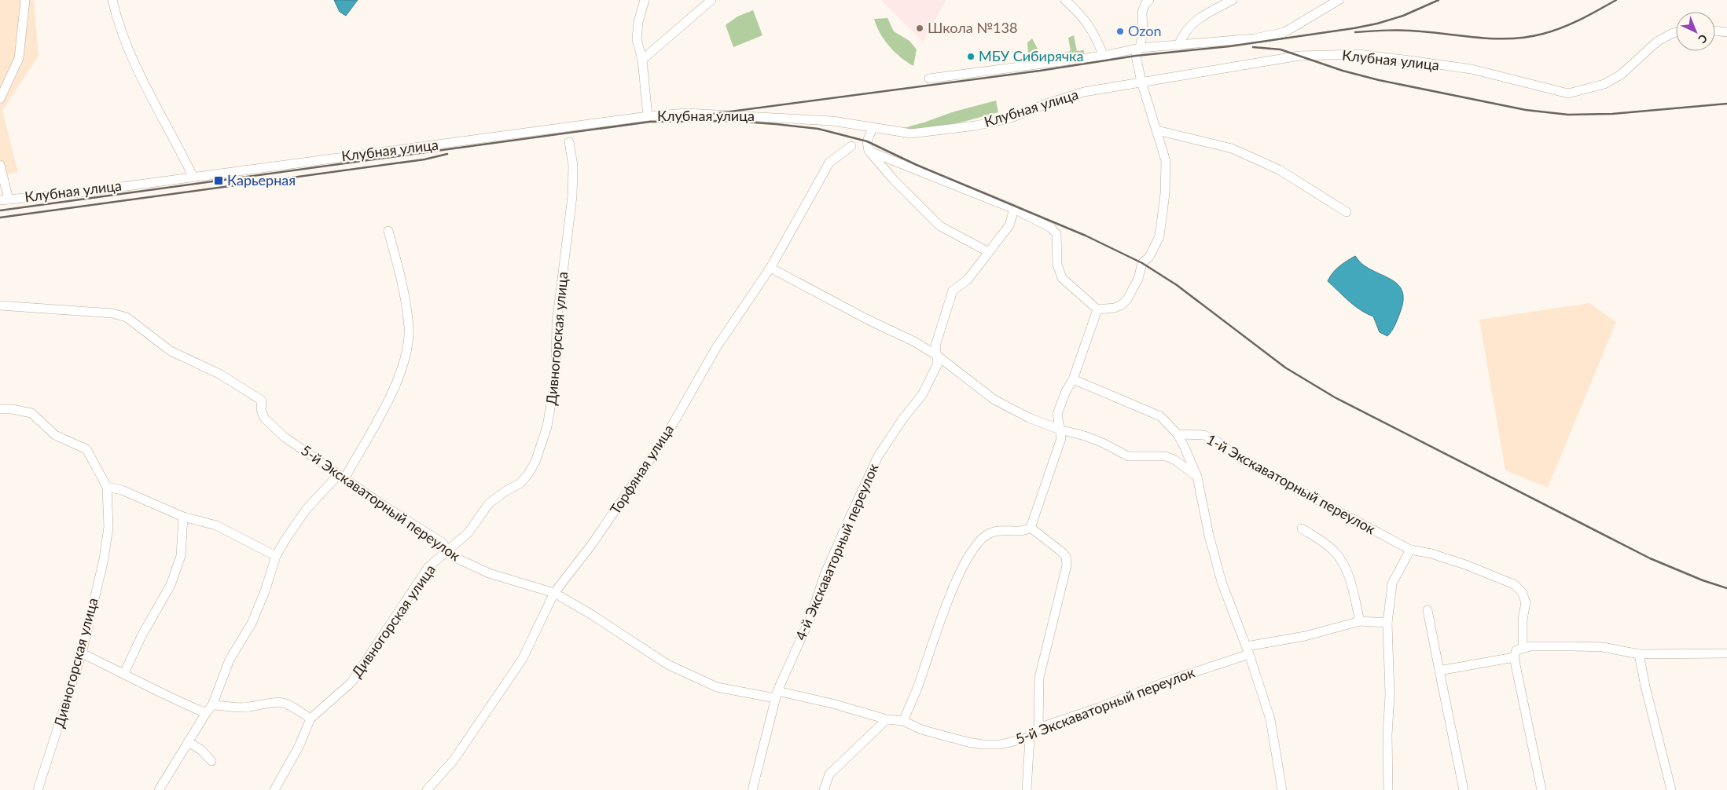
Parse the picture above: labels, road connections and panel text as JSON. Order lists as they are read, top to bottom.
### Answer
{
  "streets": {
    "street": [
      "Клубная улица",
      "Дивногорская улица",
      "Торфяная улица",
      "1-й Экскаваторный переулок",
      "5-й Экскаваторный переулок",
      "4-й Экскаваторный переулок"
    ]
  },
  "crossings": [
    ["Дивногорская улица", "5-й Экскаваторный переулок"],
    ["Торфяная улица", "5-й Экскаваторный переулок"],
    ["1-й Экскаваторный переулок", "5-й Экскаваторный переулок"],
    ["5-й Экскаваторный переулок", "4-й Экскаваторный переулок"]
  ],
  "places": {
    "other": ["Школа №138", "Ozon", "МБУ Сибирячка"],
    "transit": ["Карьерная"]
  },
  "north": "bottom right"
}
